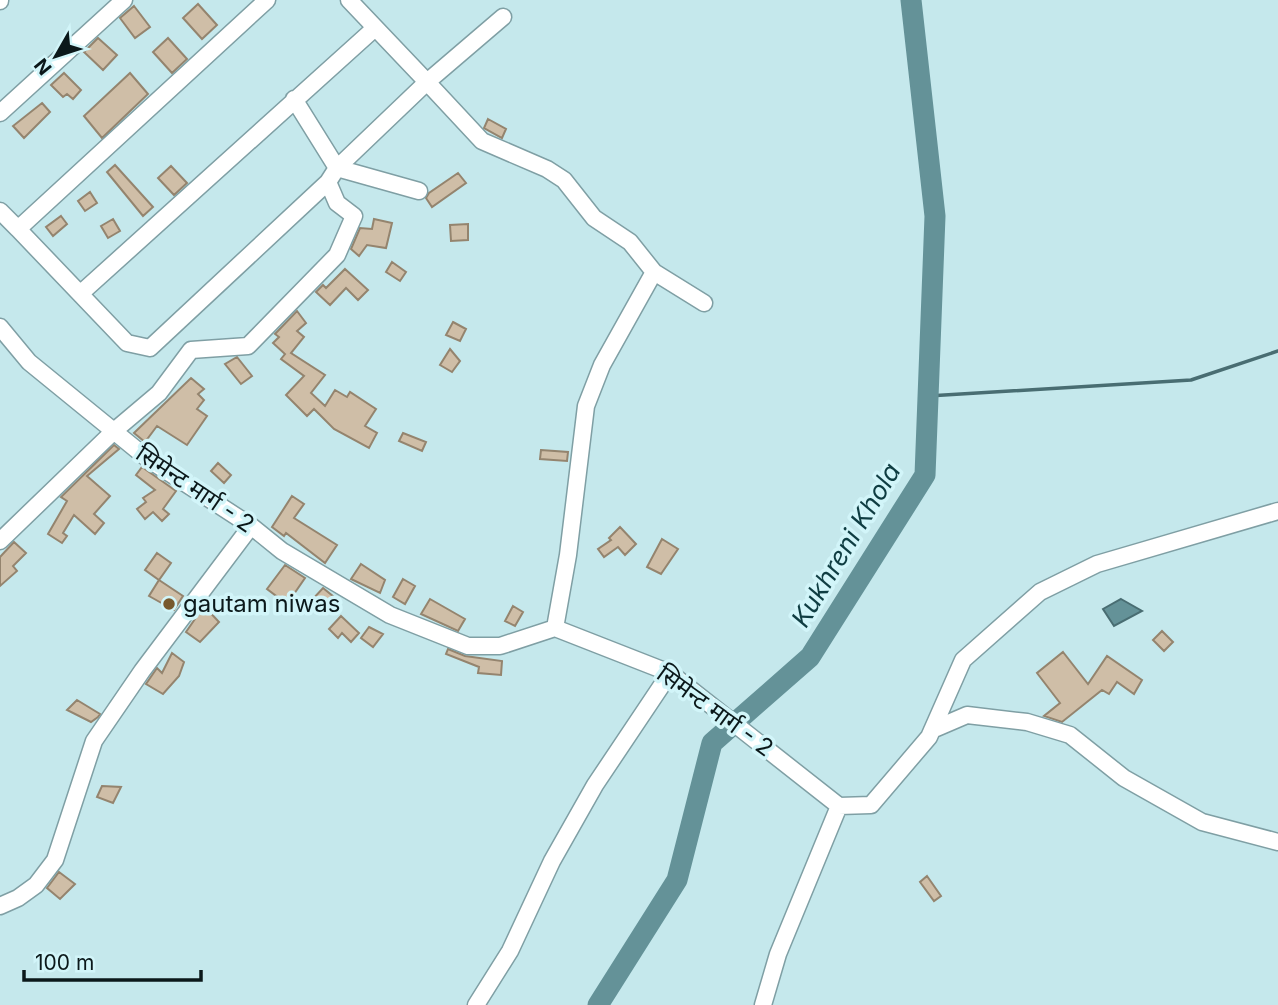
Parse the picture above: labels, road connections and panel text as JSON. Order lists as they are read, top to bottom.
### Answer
{
  "streets": {
    "street": ["सिमेन्ट मार्ग - 2"]
  },
  "water": ["Kukhreni Khola"],
  "places": ["gautam niwas"],
  "scale_bar": "100 m",
  "north": "bottom left"
}
